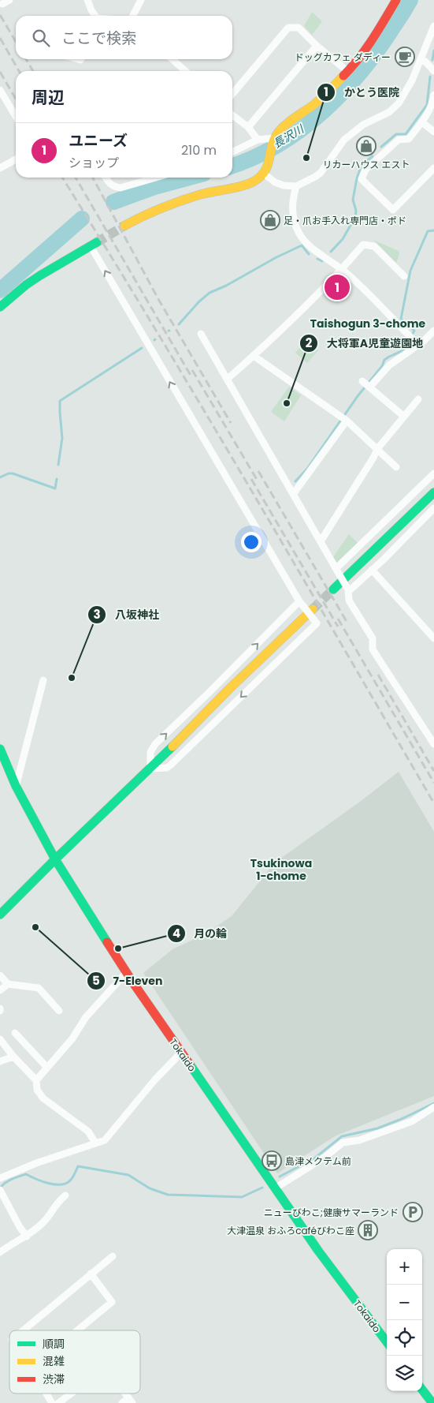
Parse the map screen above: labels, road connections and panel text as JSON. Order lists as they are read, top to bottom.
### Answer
{
  "streets": {
    "main road": ["Tokaido"]
  },
  "districts": ["Taishogun 3-chome", "Tsukinowa 1-chome"],
  "water": ["長沢川"],
  "places": {
    "cafe": ["ドッグカフェ ダディー"],
    "shop": ["リカーハウス エスト", "足・爪お手入れ専門店・ポド"],
    "other": [
      "かとう医院",
      "大将軍A児童遊園地",
      "八坂神社",
      "7-Eleven",
      "月の輪"
    ],
    "bus stop": ["島津メクテム前"],
    "parking": ["ニューびわこ;健康サマーランド"],
    "building": ["大津温泉 おふろcaféびわこ座"]
  },
  "legend": ["順調", "混雑", "渋滞"],
  "page": {
    "search": "ここで検索",
    "heading": "周辺",
    "list": [
      {
        "mark": "1",
        "name": "ユニーズ",
        "note": "ショップ",
        "value": "210 m"
      }
    ],
    "pins": "1",
    "map_buttons": ["+", "−"]
  }
}
